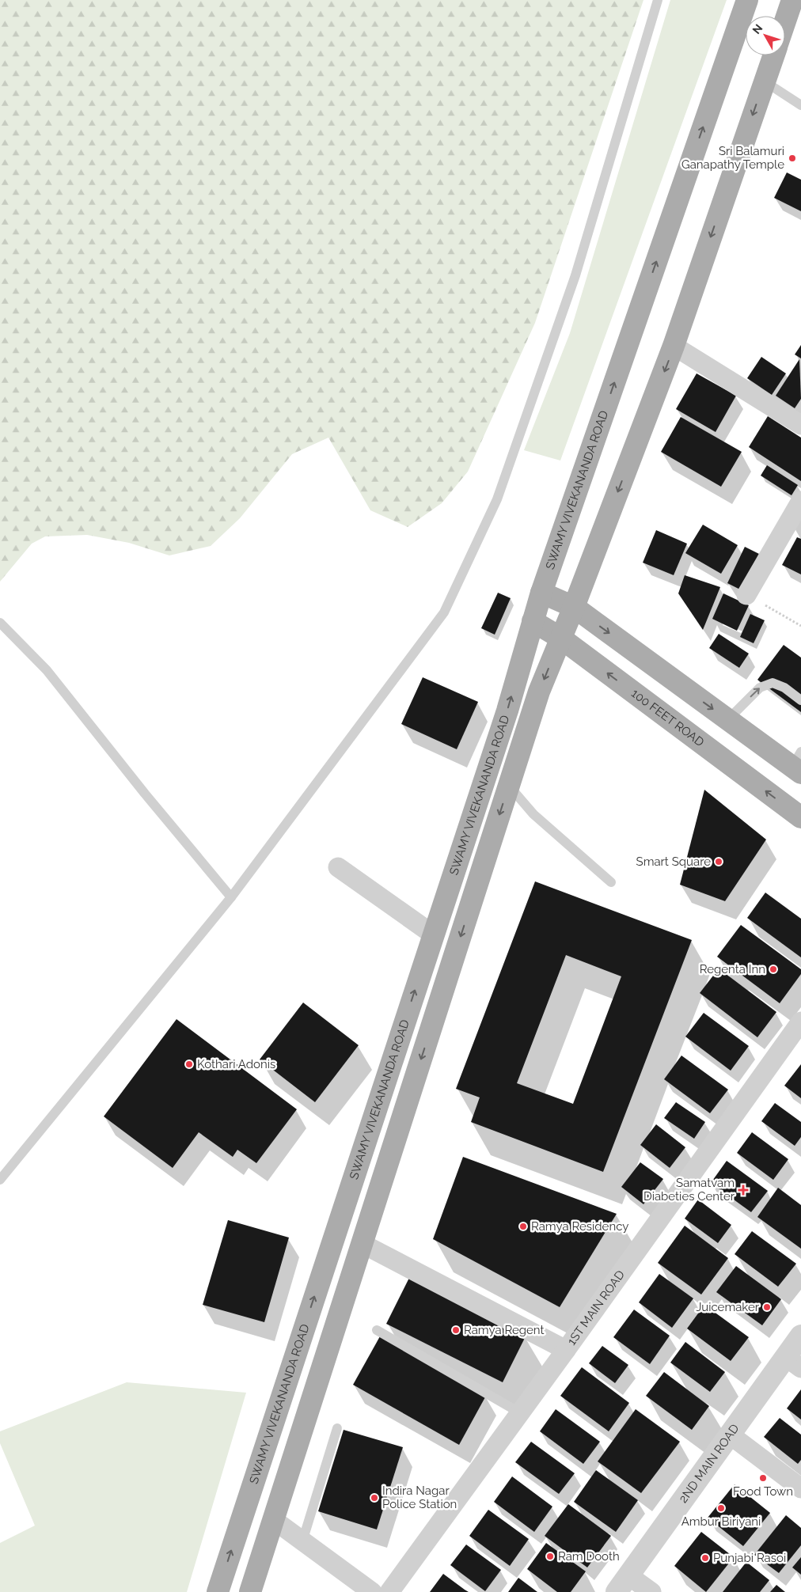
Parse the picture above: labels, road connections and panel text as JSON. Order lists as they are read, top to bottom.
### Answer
{
  "streets": {
    "main road": ["SWAMY VIVEKANANDA ROAD", "100 FEET ROAD"],
    "street": ["1ST MAIN ROAD", "2ND MAIN ROAD"]
  },
  "crossings": [
    ["SWAMY VIVEKANANDA ROAD", "100 FEET ROAD"]
  ],
  "places": {
    "other": [
      "Sri Balamuri Ganapathy Temple",
      "Smart Square",
      "Regenta Inn",
      "Kothari Adonis",
      "Ramya Residency",
      "Juicemaker",
      "Ramya Regent",
      "Food Town",
      "Indira Nagar Police Station",
      "Ambur Biriyani",
      "Ram Dooth",
      "Punjabi Rasoi"
    ],
    "health": ["Samatvam Diabeties Center"]
  },
  "north": "top left"
}
